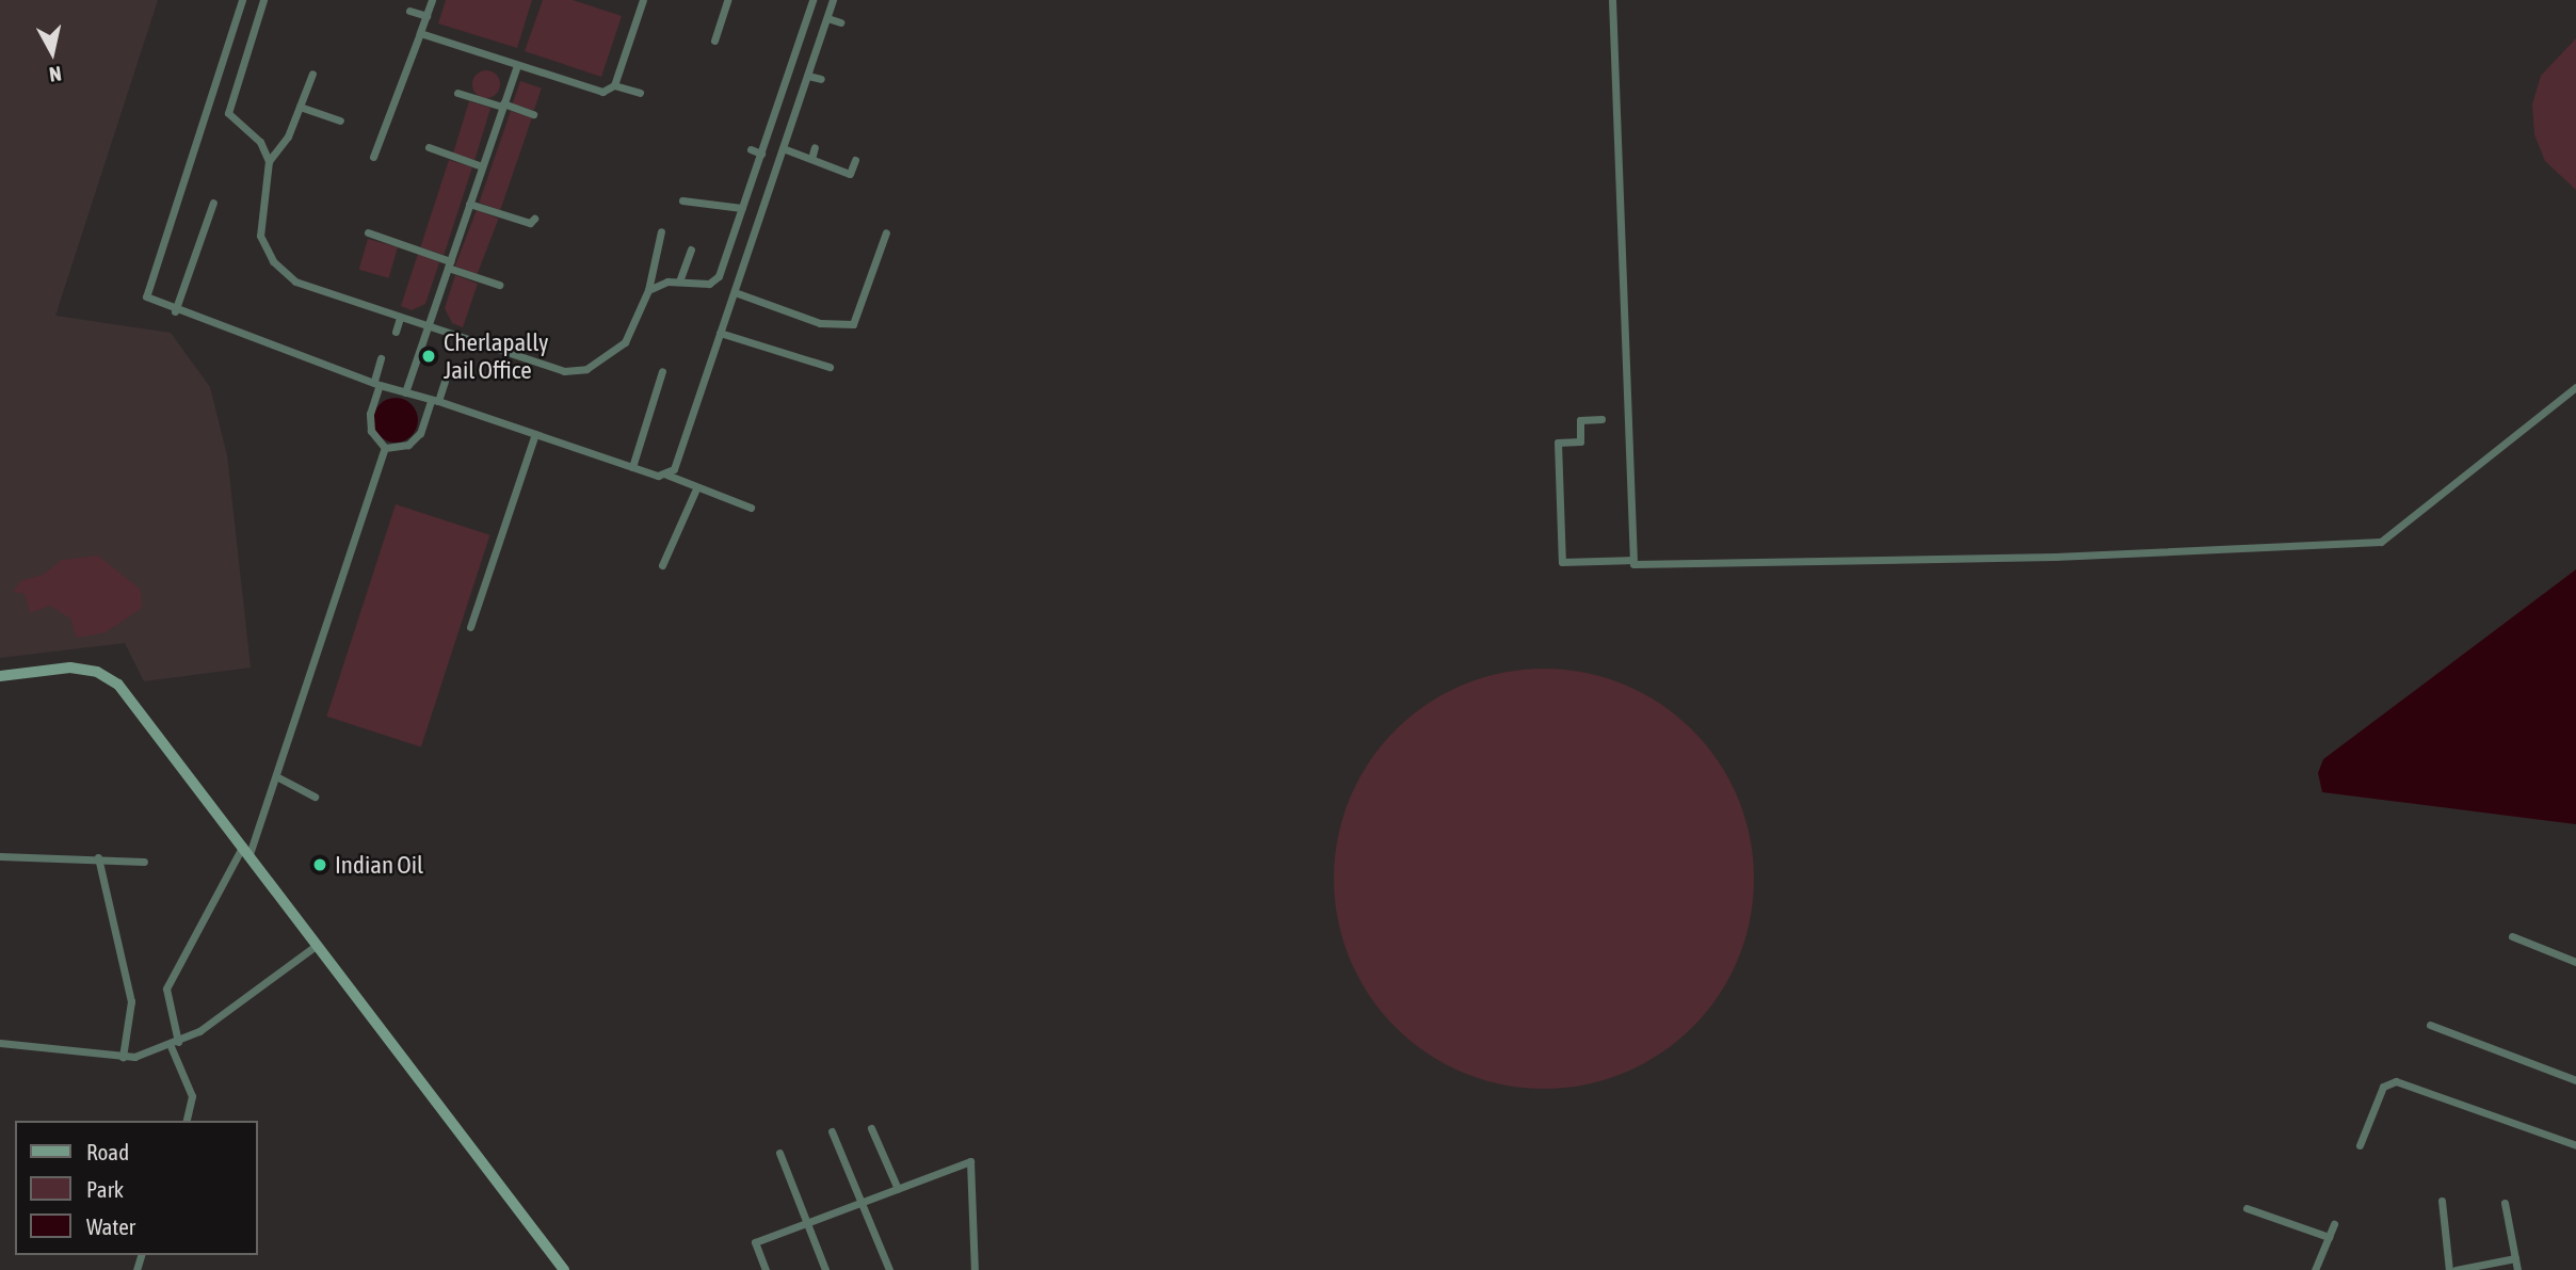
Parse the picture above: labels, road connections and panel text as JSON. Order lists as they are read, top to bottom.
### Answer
{
  "places": ["Cherlapally Jail Office", "Indian Oil"],
  "legend": ["Road", "Park", "Water"],
  "north": "bottom"
}
